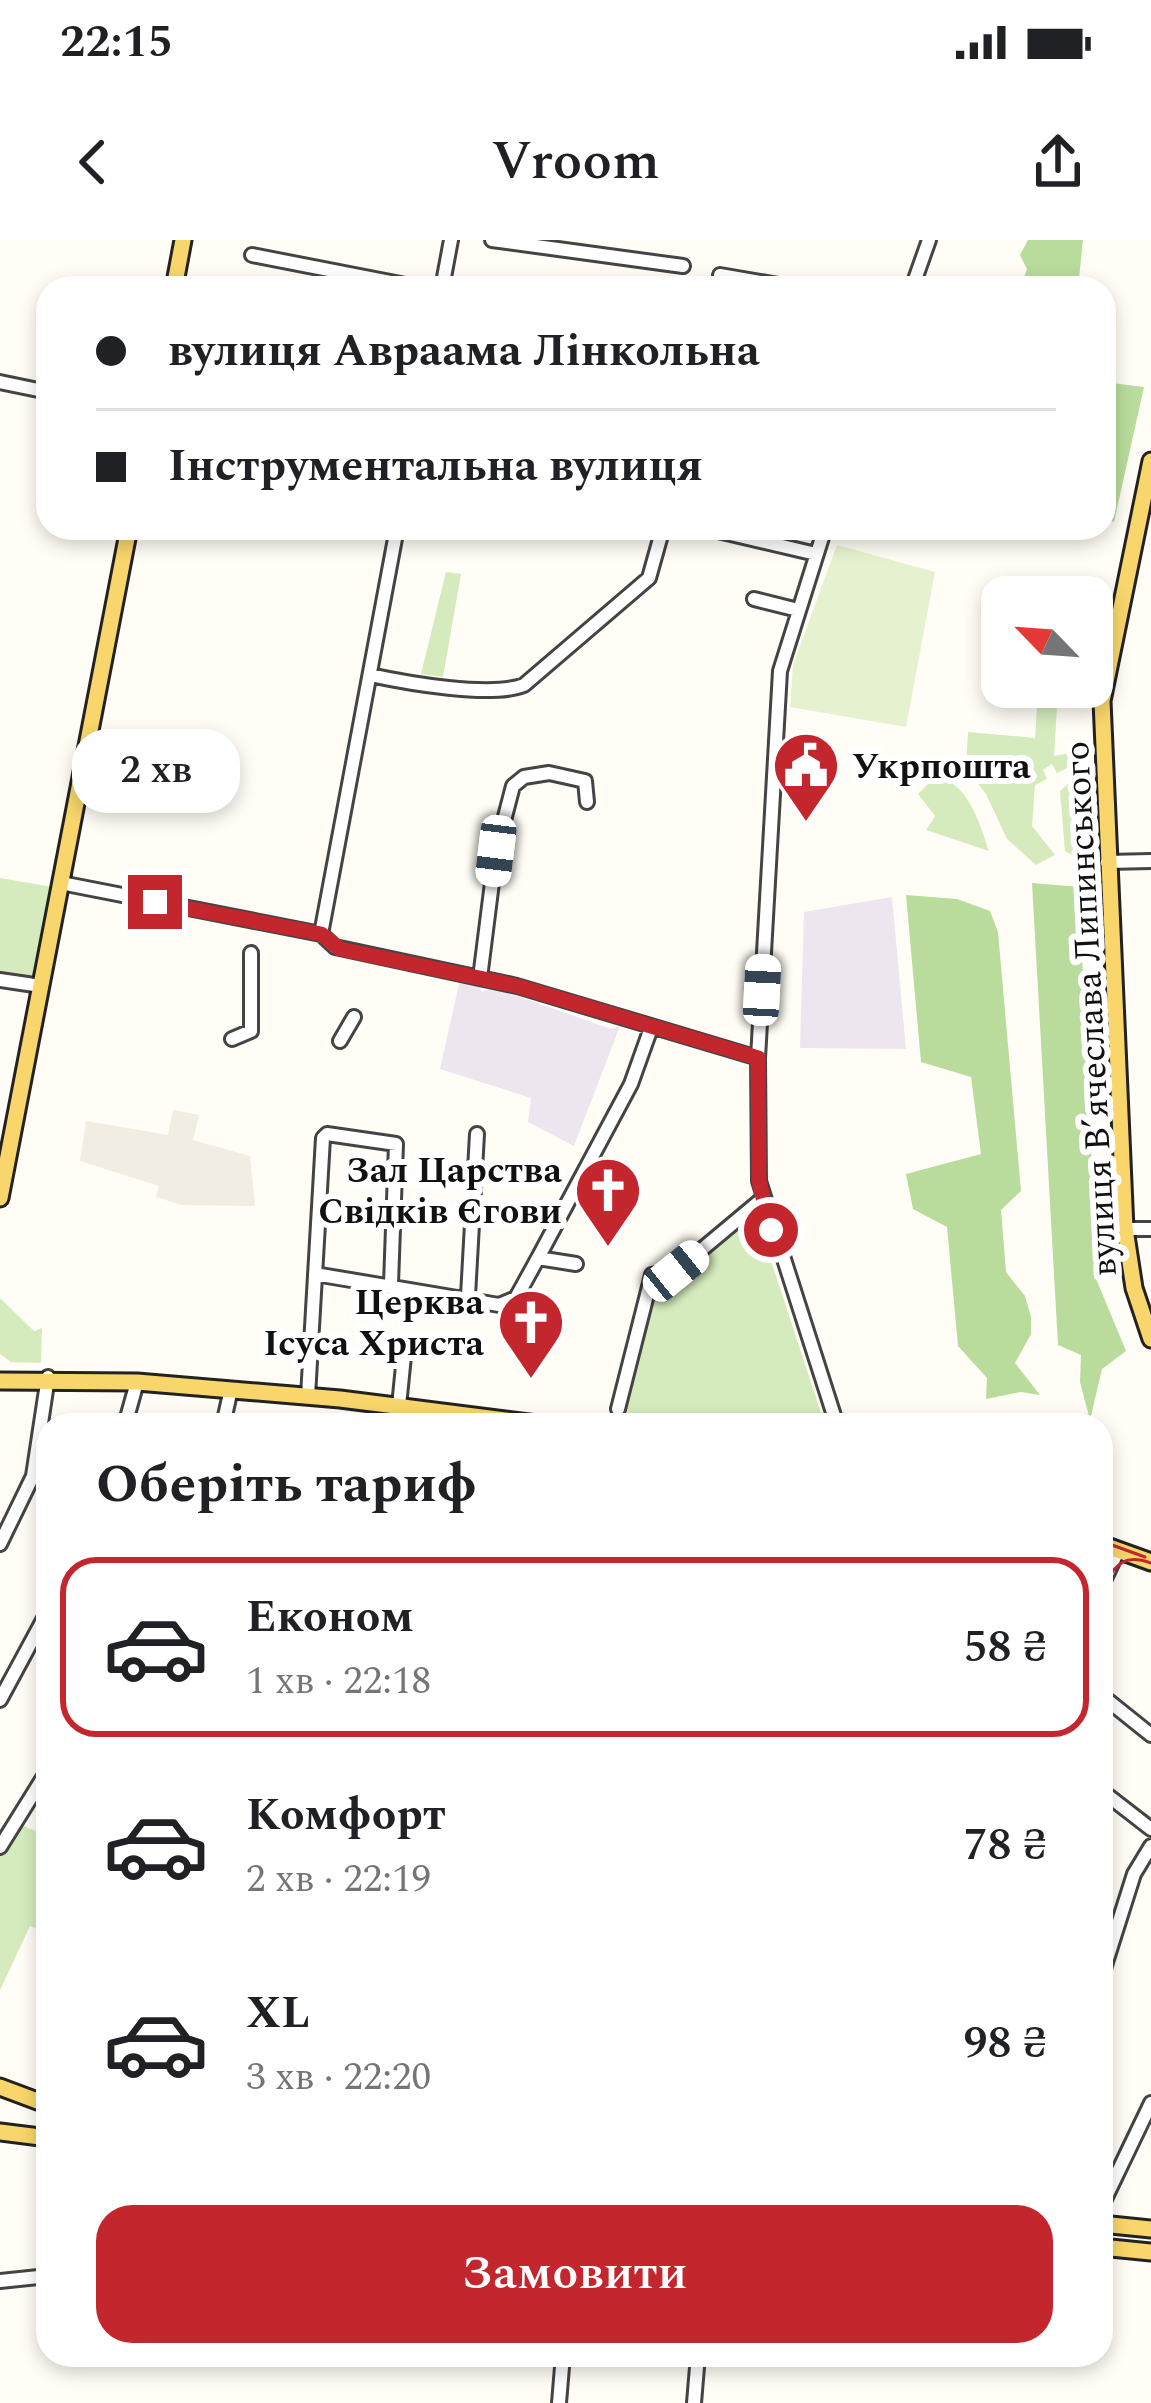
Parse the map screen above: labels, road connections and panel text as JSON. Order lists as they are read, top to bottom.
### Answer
{
  "streets": {
    "main road": ["вулиця Вʼячеслава Липинського"]
  },
  "places": {
    "public building": ["Укрпошта"],
    "church": ["Зал Царства Свідків Єгови", "Церква Ісуса Христа"]
  },
  "north": "top left",
  "page": {
    "status": "22:15",
    "header": "Vroom",
    "banner": ["вулиця Авраама Лінкольна", "Інструментальна вулиця"],
    "bubble": "2 хв",
    "heading": "Оберіть тариф",
    "list": [
      {
        "name": "Економ",
        "note": "1 хв · 22:18",
        "value": "58 ₴"
      },
      {
        "name": "Комфорт",
        "note": "2 хв · 22:19",
        "value": "78 ₴"
      },
      {
        "name": "XL",
        "note": "3 хв · 22:20",
        "value": "98 ₴"
      }
    ],
    "buttons": "Замовити"
  }
}
